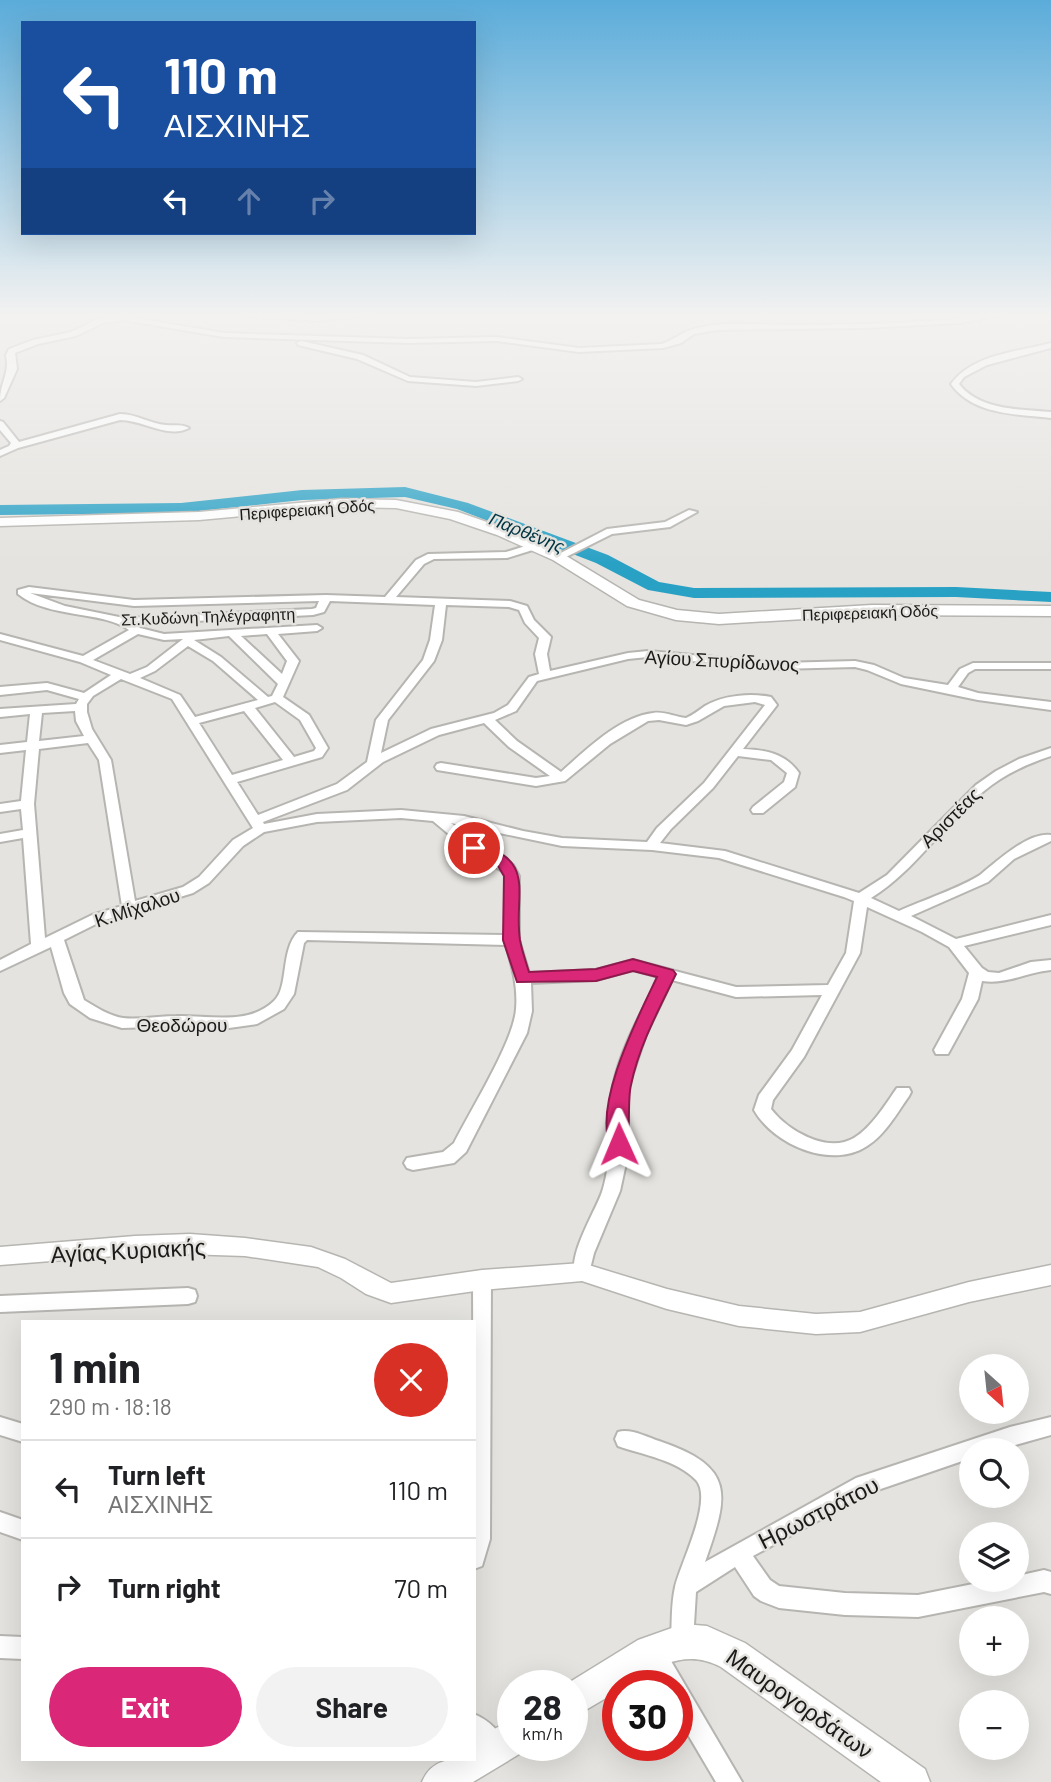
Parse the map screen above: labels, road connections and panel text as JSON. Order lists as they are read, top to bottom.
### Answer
{
  "streets": {
    "main road": ["Περιφερειακή Οδός", "Μαυρογορδάτων"],
    "street": [
      "Στ.Κυδώνη Τηλέγραφητη",
      "Αγίου Σπυρίδωνος",
      "Αριστέας",
      "Κ.Μίχαλου",
      "Θεοδώρου",
      "Αγίας Κυριακής",
      "Ηρωστράτου"
    ]
  },
  "crossings": [
    ["Αγίου Σπυρίδωνος", "Κ.Μίχαλου"],
    ["Κ.Μίχαλου", "Θεοδώρου"]
  ],
  "water": ["Παρθένης"],
  "north": "bottom right",
  "page": {
    "turn": ["110 m", "ΑΙΣΧΙΝΗΣ"],
    "heading": ["1 min", "290 m · 18:18"],
    "map_buttons": ["+", "−"],
    "list": [
      {
        "name": "Turn left",
        "note": "ΑΙΣΧΙΝΗΣ",
        "value": "110 m"
      },
      {
        "name": "Turn right",
        "value": "70 m"
      }
    ],
    "buttons": ["Exit", "Share"],
    "speed": "28 km/h",
    "limit": "30"
  }
}
